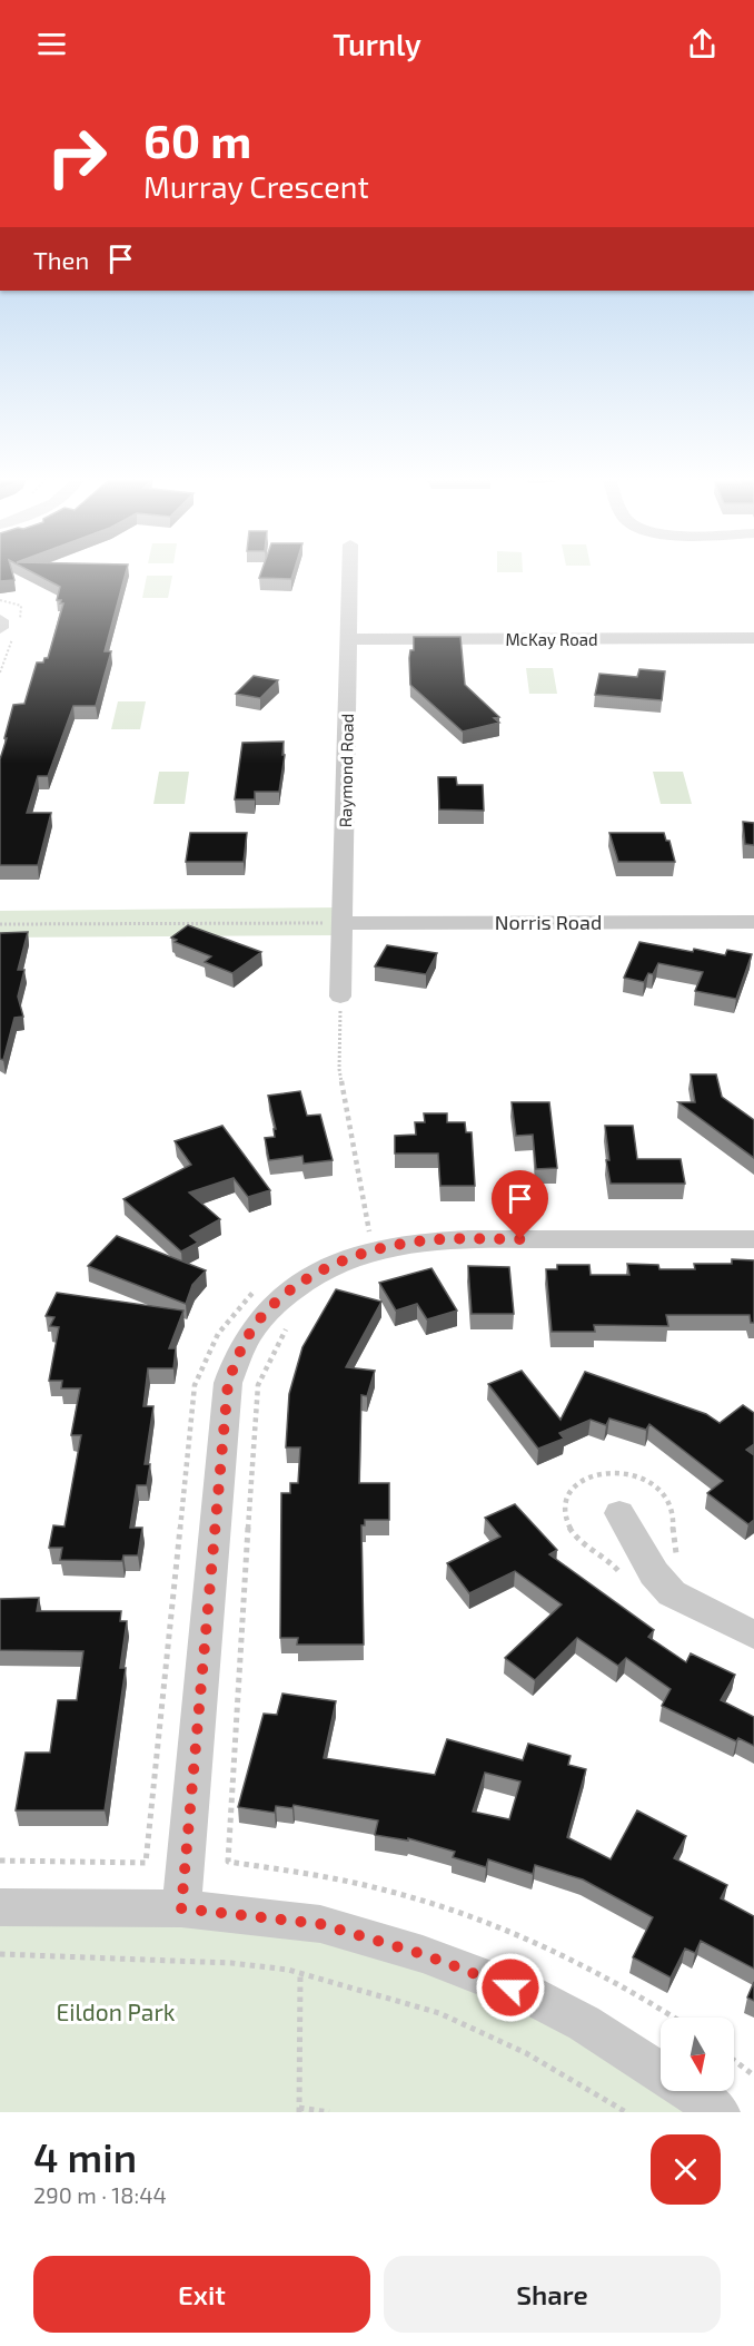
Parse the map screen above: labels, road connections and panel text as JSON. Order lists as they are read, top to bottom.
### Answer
{
  "streets": {
    "street": ["McKay Road", "Raymond Road", "Norris Road"]
  },
  "crossings": [
    ["McKay Road", "Raymond Road"],
    ["Raymond Road", "Norris Road"]
  ],
  "parks": ["Eildon Park"],
  "north": "bottom",
  "page": {
    "header": "Turnly",
    "turn": ["60 m", "Murray Crescent"],
    "then": "Then",
    "heading": ["4 min", "290 m · 18:44"],
    "buttons": ["Exit", "Share"]
  }
}
